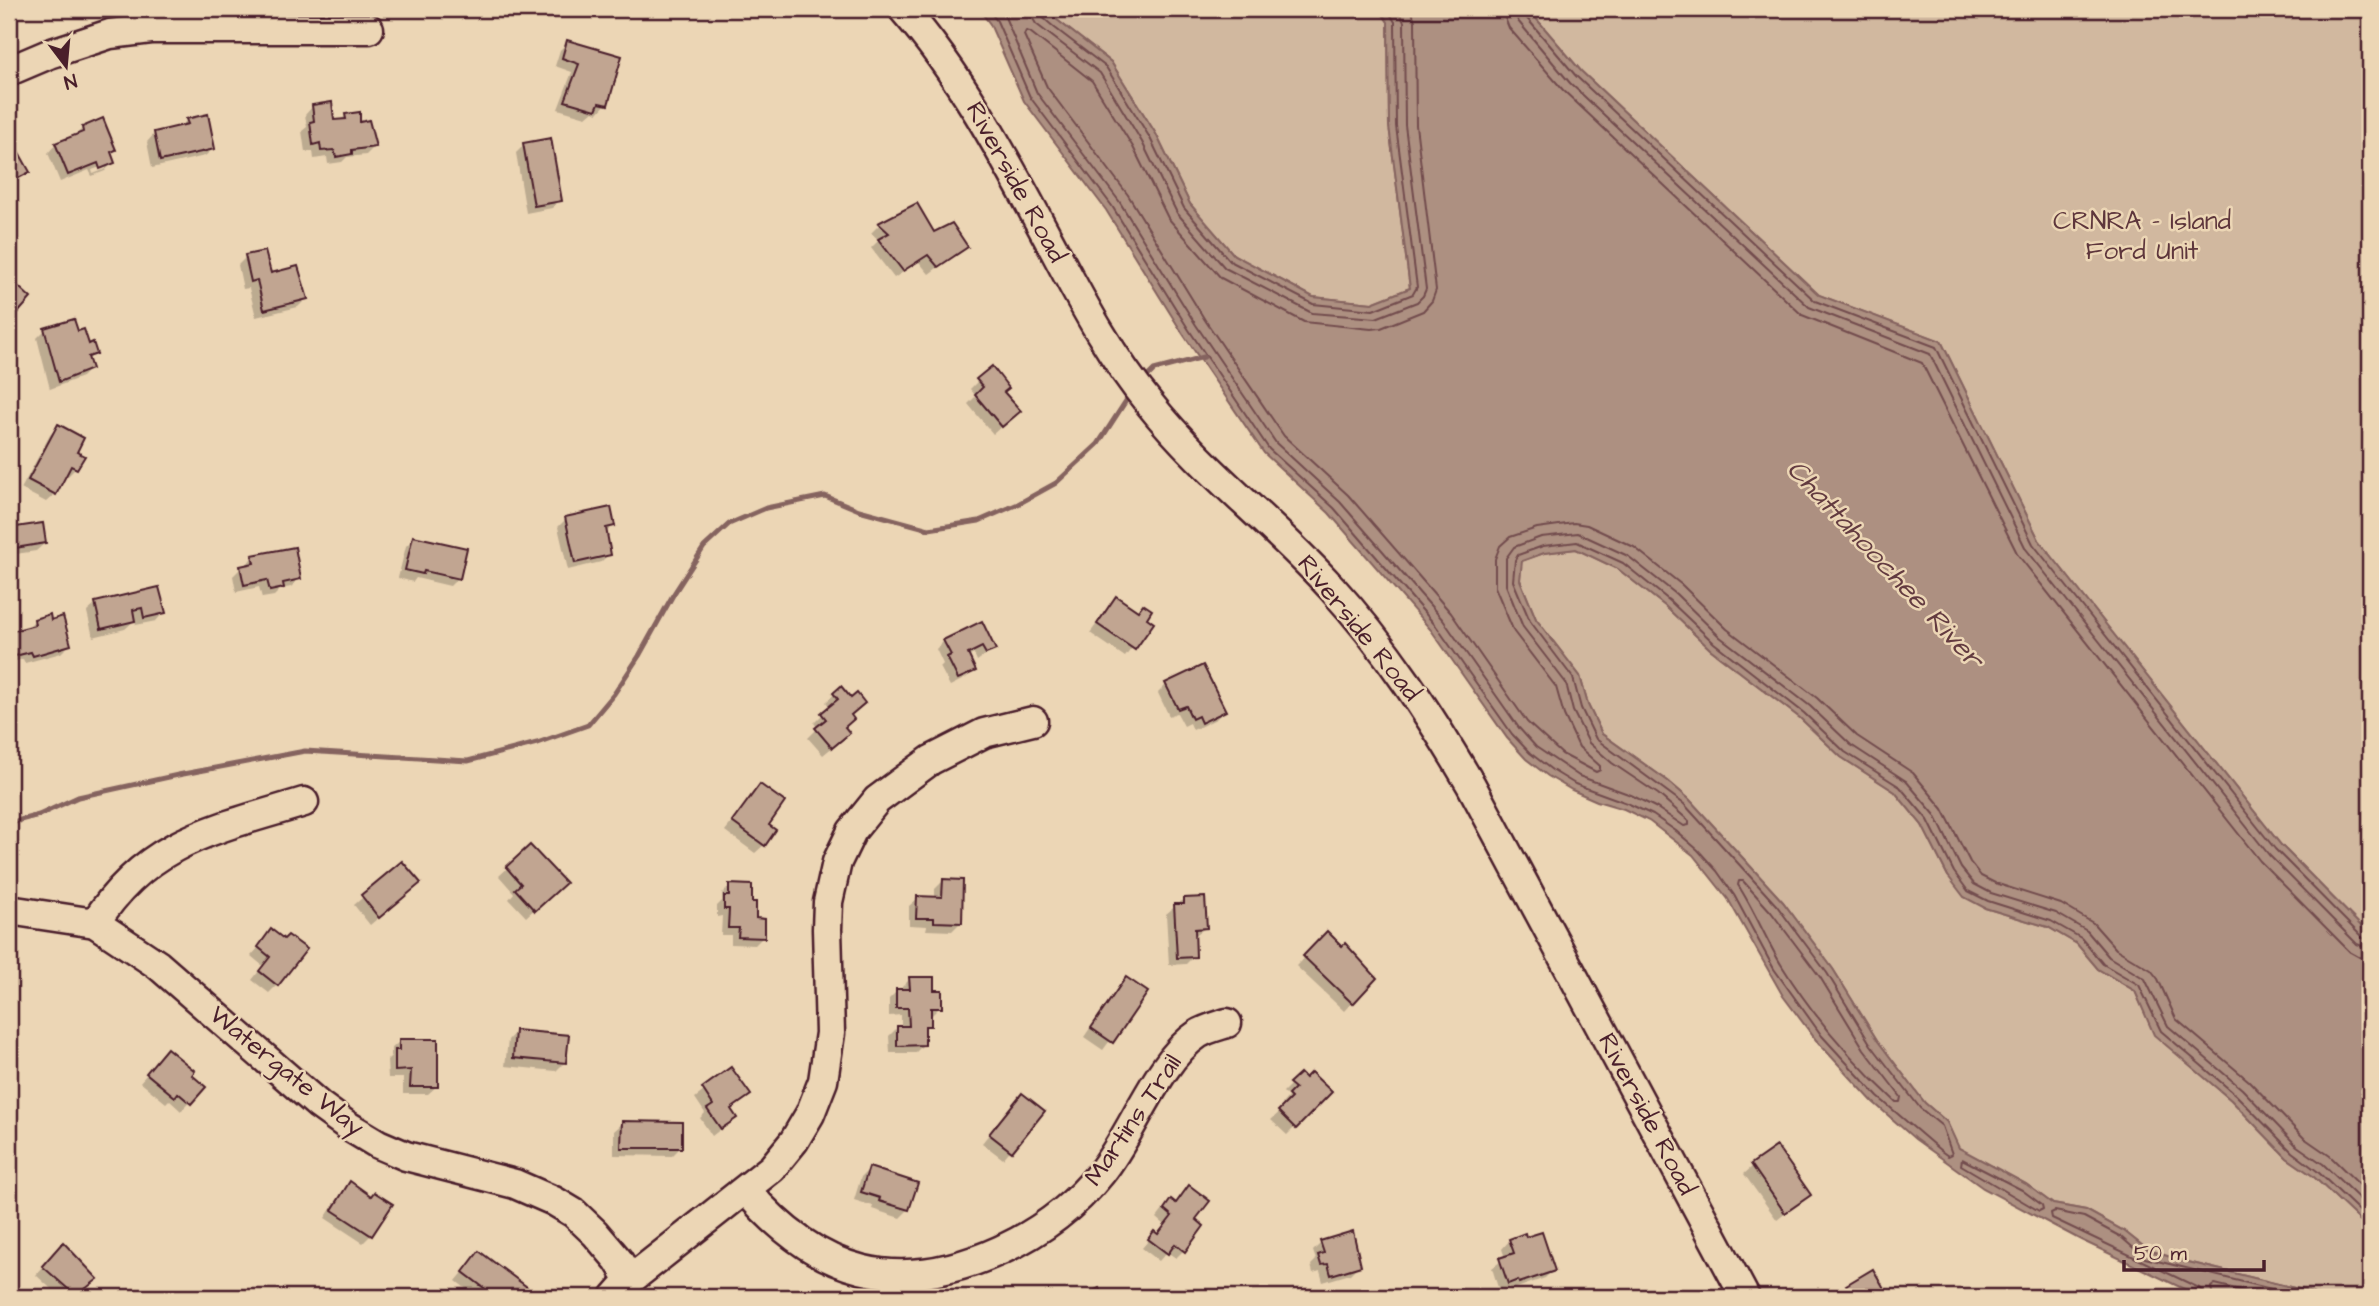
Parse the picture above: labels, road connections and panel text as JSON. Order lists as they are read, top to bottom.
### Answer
{
  "streets": {
    "street": ["Riverside Road", "Watergate Way", "Martins Trail"]
  },
  "water": ["Chattahoochee River"],
  "parks": ["CRNRA - Island Ford Unit"],
  "scale_bar": "50 m",
  "north": "bottom"
}
